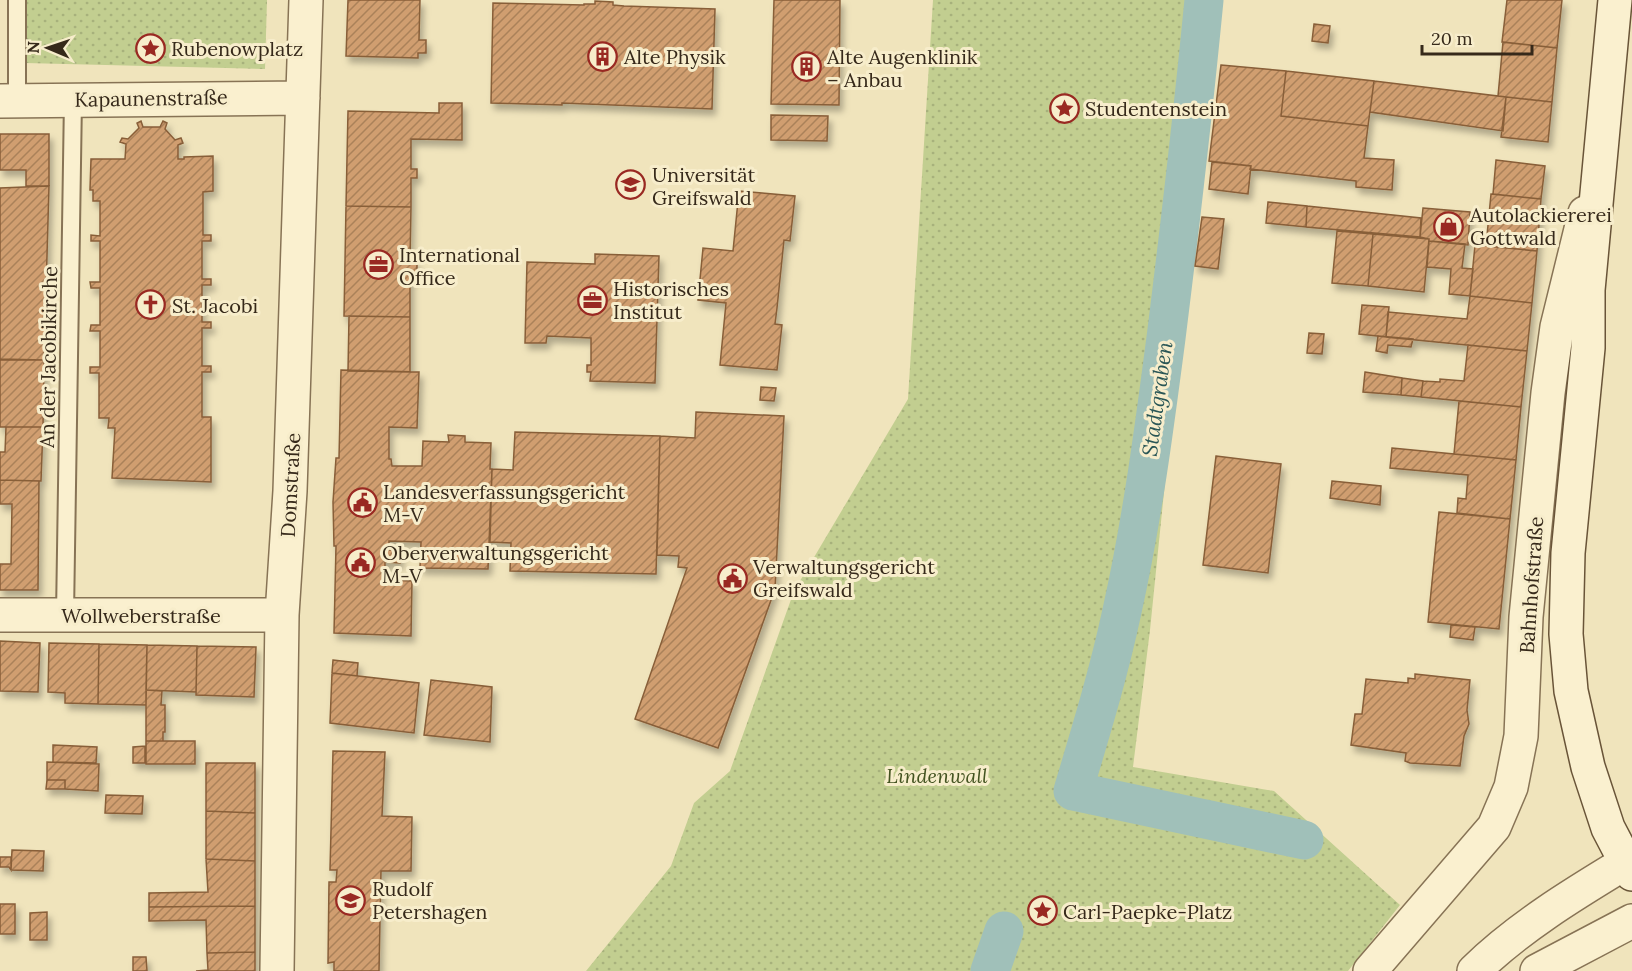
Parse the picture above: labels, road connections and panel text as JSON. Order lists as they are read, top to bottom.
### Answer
{
  "streets": {
    "street": [
      "Kapaunenstraße",
      "Domstraße",
      "Bahnhofstraße",
      "Wollweberstraße"
    ],
    "lane": ["An der Jacobikirche"]
  },
  "crossings": [
    ["Kapaunenstraße", "An der Jacobikirche"],
    ["Kapaunenstraße", "Domstraße"],
    ["An der Jacobikirche", "Wollweberstraße"],
    ["Domstraße", "Wollweberstraße"]
  ],
  "water": ["Stadtgraben"],
  "parks": ["Lindenwall"],
  "places": {
    "place": ["Rubenowplatz", "Studentenstein", "Carl-Paepke-Platz"],
    "building": ["Alte Physik", "Alte Augenklinik – Anbau"],
    "school or university": ["Universität Greifswald", "Rudolf Petershagen"],
    "shop": ["Autolackiererei Gottwald"],
    "office": ["International Office", "Historisches Institut"],
    "church": ["St. Jacobi"],
    "public building": ["Landesverfassungsgericht M-V", "Oberverwaltungsgericht M-V", "Verwaltungsgericht Greifswald"]
  },
  "scale_bar": "20 m",
  "north": "left"
}
